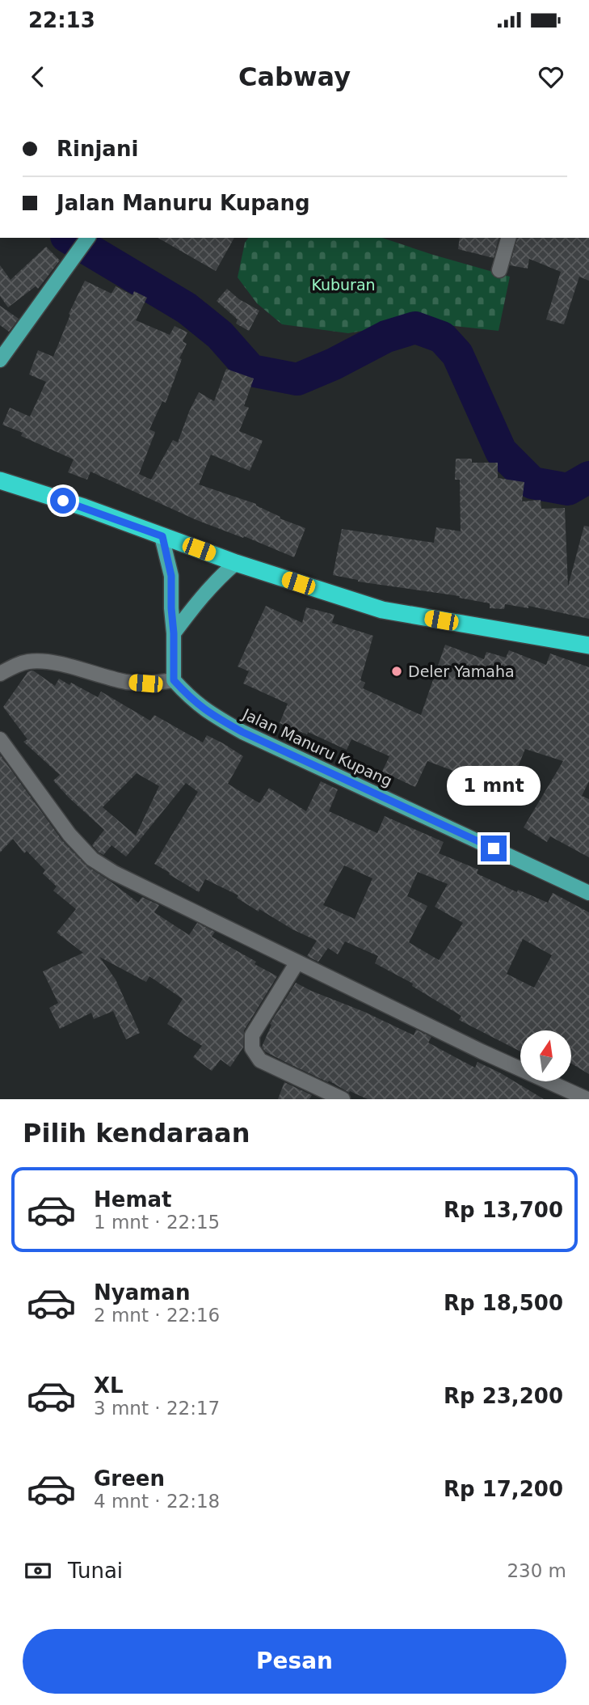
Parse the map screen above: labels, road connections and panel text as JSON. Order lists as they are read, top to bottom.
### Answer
{
  "streets": {
    "main road": ["Jalan Manuru Kupang"]
  },
  "parks": ["Kuburan"],
  "places": ["Deler Yamaha"],
  "north": "top",
  "page": {
    "status": "22:13",
    "header": "Cabway",
    "banner": ["Rinjani", "Jalan Manuru Kupang"],
    "bubble": "1 mnt",
    "heading": "Pilih kendaraan",
    "list": [
      {
        "name": "Hemat",
        "note": "1 mnt · 22:15",
        "value": "Rp 13,700"
      },
      {
        "name": "Nyaman",
        "note": "2 mnt · 22:16",
        "value": "Rp 18,500"
      },
      {
        "name": "XL",
        "note": "3 mnt · 22:17",
        "value": "Rp 23,200"
      },
      {
        "name": "Green",
        "note": "4 mnt · 22:18",
        "value": "Rp 17,200"
      }
    ],
    "pay": ["Tunai", "230 m"],
    "buttons": "Pesan"
  }
}
